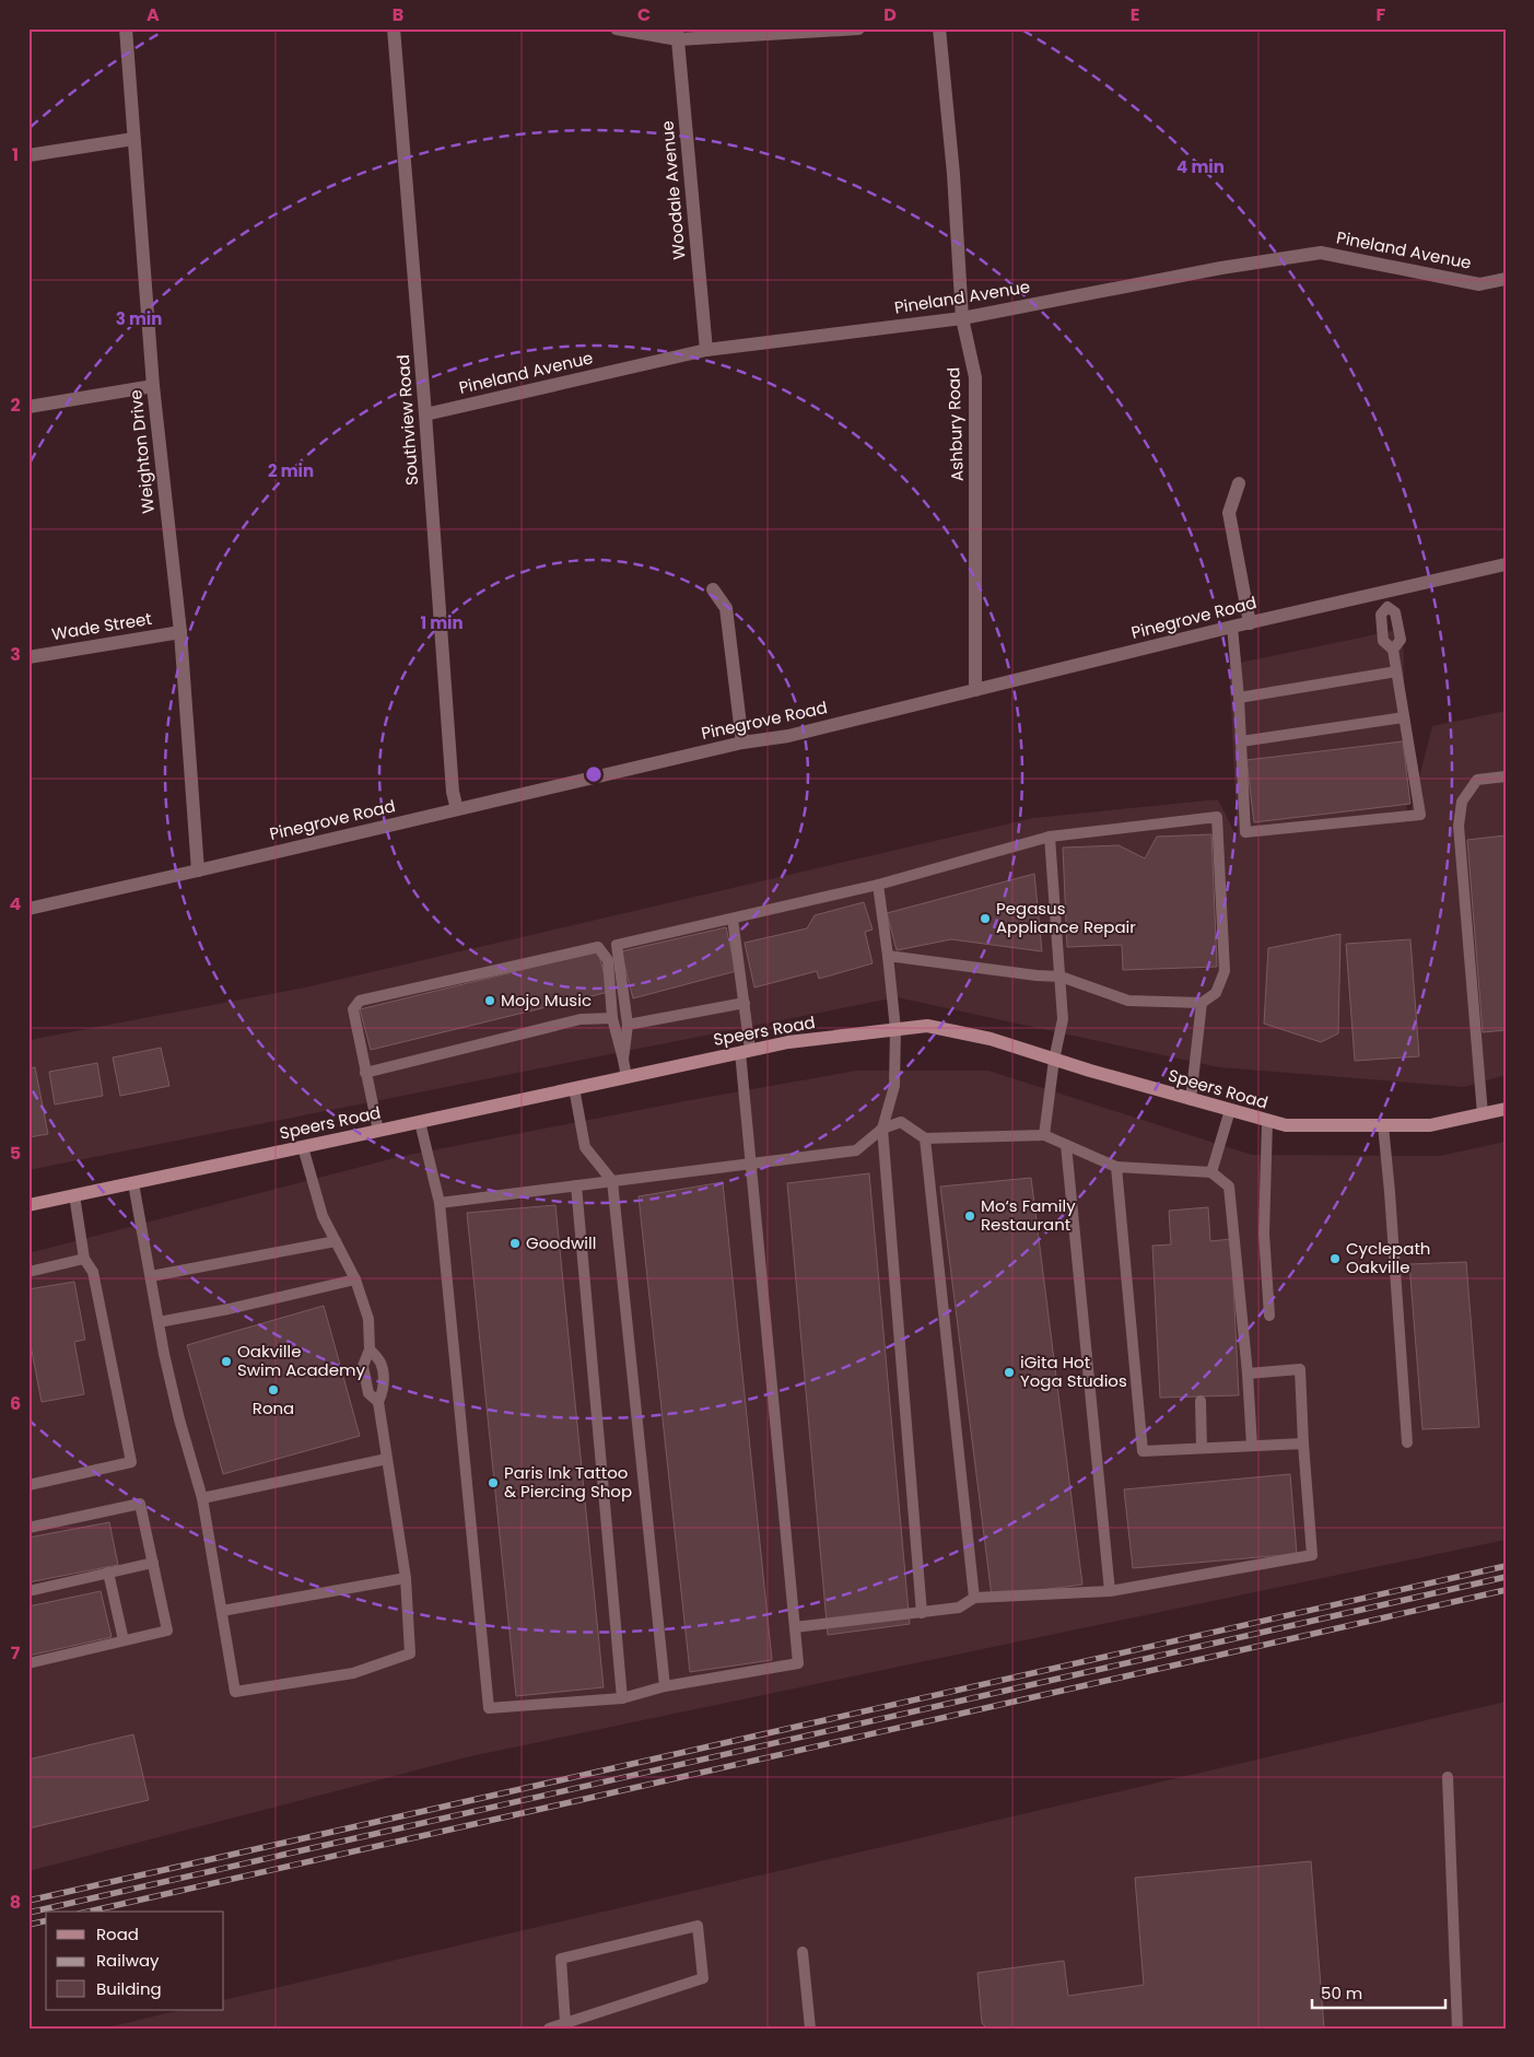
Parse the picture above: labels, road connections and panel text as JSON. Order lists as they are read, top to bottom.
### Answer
{
  "streets": {
    "main road": ["Speers Road"],
    "street": [
      "Woodale Avenue",
      "Pineland Avenue",
      "Southview Road",
      "Ashbury Road",
      "Weighton Drive",
      "Pinegrove Road",
      "Wade Street"
    ]
  },
  "crossings": [
    ["Woodale Avenue", "Pineland Avenue"],
    ["Pineland Avenue", "Southview Road"],
    ["Pineland Avenue", "Ashbury Road"],
    ["Southview Road", "Pinegrove Road"],
    ["Ashbury Road", "Pinegrove Road"],
    ["Weighton Drive", "Pinegrove Road"],
    ["Weighton Drive", "Wade Street"]
  ],
  "places": [
    "Pegasus Appliance Repair",
    "Mojo Music",
    "Mo‘s Family Restaurant",
    "Goodwill",
    "Cyclepath Oakville",
    "Oakville Swim Academy",
    "iGita Hot Yoga Studios",
    "Rona",
    "Paris Ink Tattoo & Piercing Shop"
  ],
  "legend": ["Road", "Railway", "Building"],
  "scale_bar": "50 m",
  "grid": {
    "columns": [
      "A",
      "B",
      "C",
      "D",
      "E",
      "F"
    ],
    "rows": [
      "1",
      "2",
      "3",
      "4",
      "5",
      "6",
      "7",
      "8"
    ]
  },
  "rings": [
    "4 min",
    "3 min",
    "2 min",
    "1 min"
  ]
}
